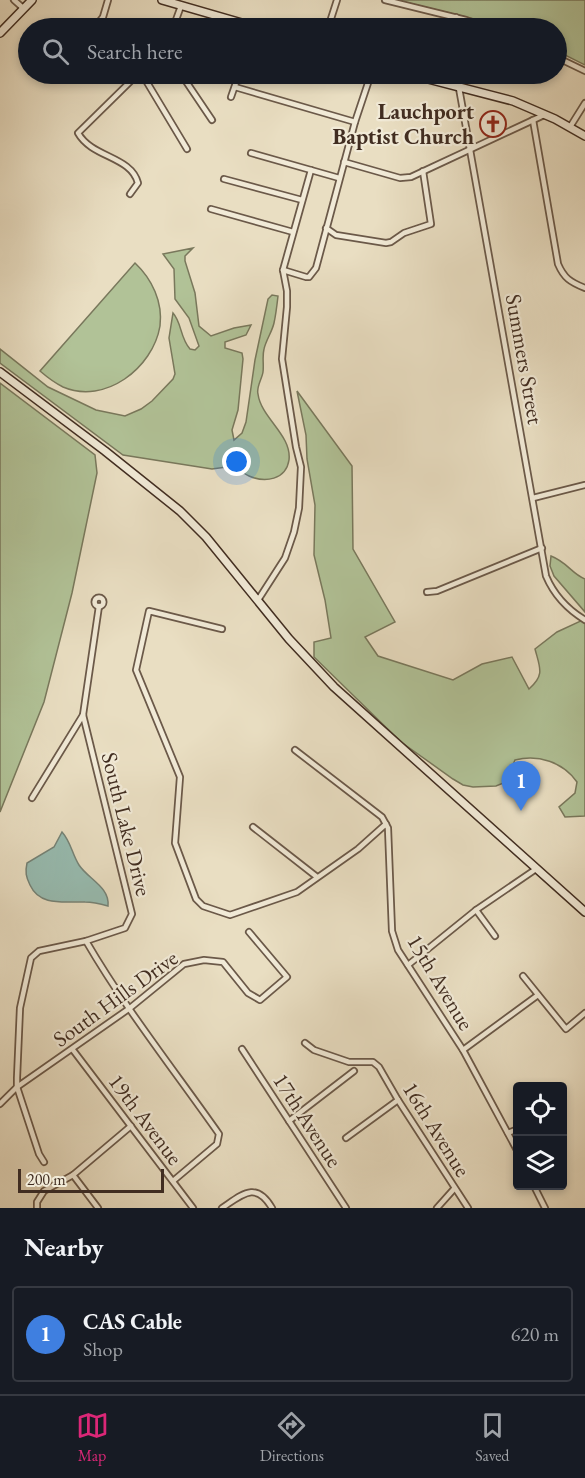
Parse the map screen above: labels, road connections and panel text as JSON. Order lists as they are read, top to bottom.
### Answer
{
  "streets": {
    "street": [
      "Summers Street",
      "South Lake Drive",
      "15th Avenue",
      "South Hills Drive",
      "19th Avenue",
      "17th Avenue",
      "16th Avenue"
    ]
  },
  "crossings": [
    ["South Lake Drive", "South Hills Drive"],
    ["South Hills Drive", "19th Avenue"]
  ],
  "places": {
    "church": ["Lauchport Baptist Church"]
  },
  "scale_bar": "200 m",
  "page": {
    "search": "Search here",
    "pins": "1",
    "scale": "200 m",
    "heading": "Nearby",
    "list": [
      {
        "mark": "1",
        "name": "CAS Cable",
        "note": "Shop",
        "value": "620 m"
      }
    ],
    "nav": ["Map", "Directions", "Saved"]
  }
}
